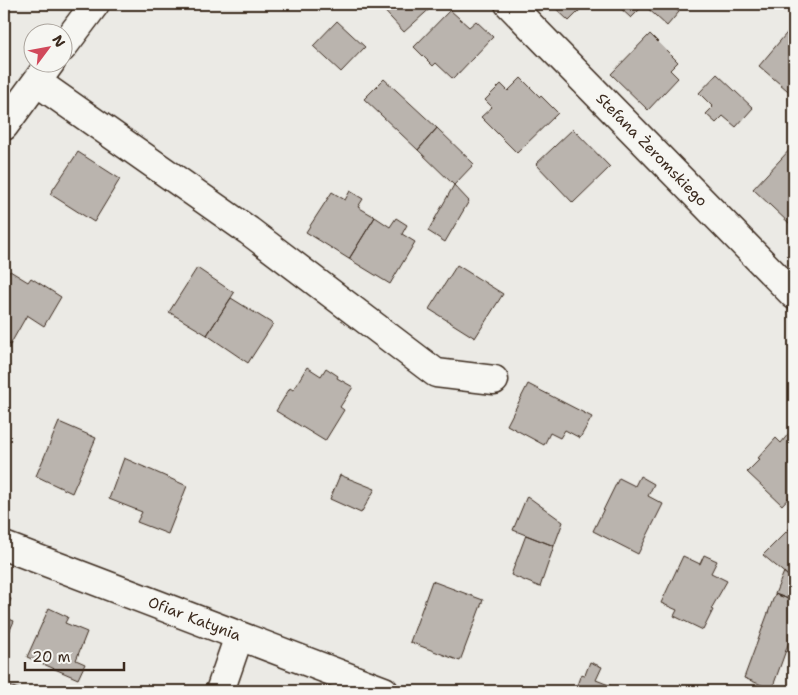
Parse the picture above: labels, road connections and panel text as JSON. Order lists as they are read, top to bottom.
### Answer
{
  "streets": {
    "street": ["Stefana Żeromskiego", "Ofiar Katynia"]
  },
  "scale_bar": "20 m",
  "north": "top right"
}
